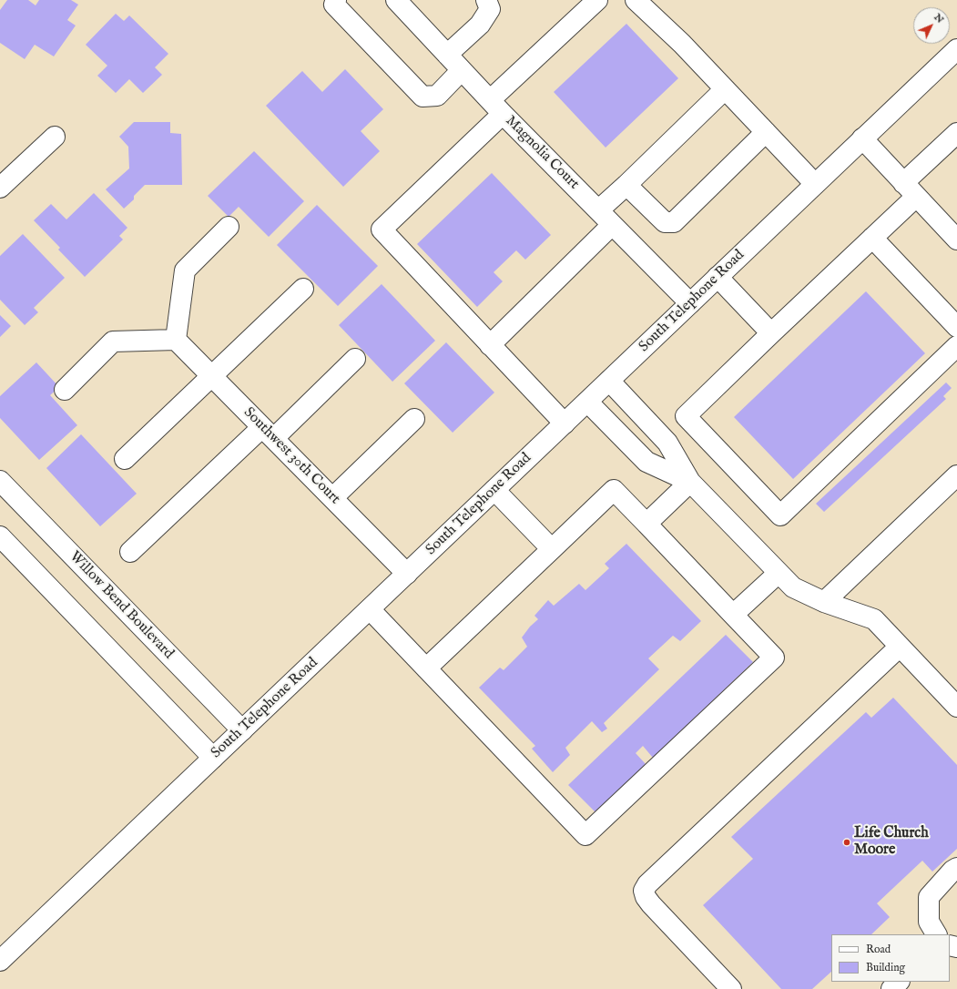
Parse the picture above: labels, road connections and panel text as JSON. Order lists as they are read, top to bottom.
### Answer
{
  "streets": {
    "street": [
      "Magnolia Court",
      "South Telephone Road",
      "Southwest 30th Court",
      "Willow Bend Boulevard"
    ]
  },
  "crossings": [
    ["Magnolia Court", "South Telephone Road"],
    ["South Telephone Road", "Southwest 30th Court"],
    ["South Telephone Road", "Willow Bend Boulevard"]
  ],
  "places": ["Life Church Moore"],
  "legend": ["Road", "Building"],
  "north": "top right"
}
